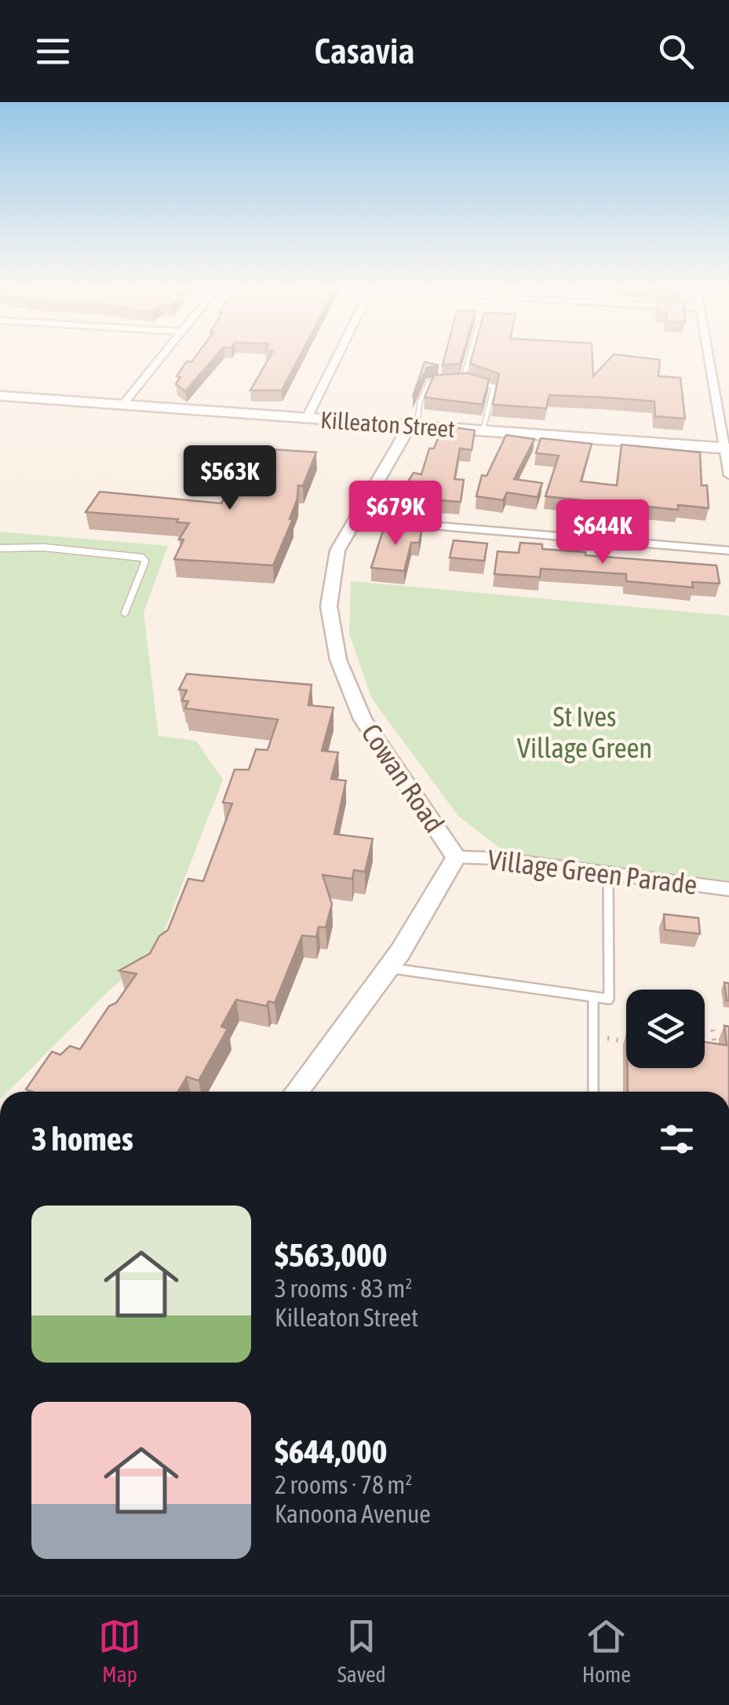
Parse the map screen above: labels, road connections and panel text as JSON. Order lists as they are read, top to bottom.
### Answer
{
  "streets": {
    "main road": ["Killeaton Street"],
    "street": ["Cowan Road", "Village Green Parade"]
  },
  "crossings": [
    ["Killeaton Street", "Cowan Road"],
    ["Cowan Road", "Village Green Parade"]
  ],
  "parks": ["St Ives Village Green"],
  "page": {
    "header": "Casavia",
    "price": ["$563K", "$679K", "$644K"],
    "heading": "3 homes",
    "list": [
      {
        "name": "$563,000",
        "note": "3 rooms · 83 m² · Killeaton Street"
      },
      {
        "name": "$644,000",
        "note": "2 rooms · 78 m² · Kanoona Avenue"
      }
    ],
    "tabs": ["Map", "Saved", "Home"]
  }
}
